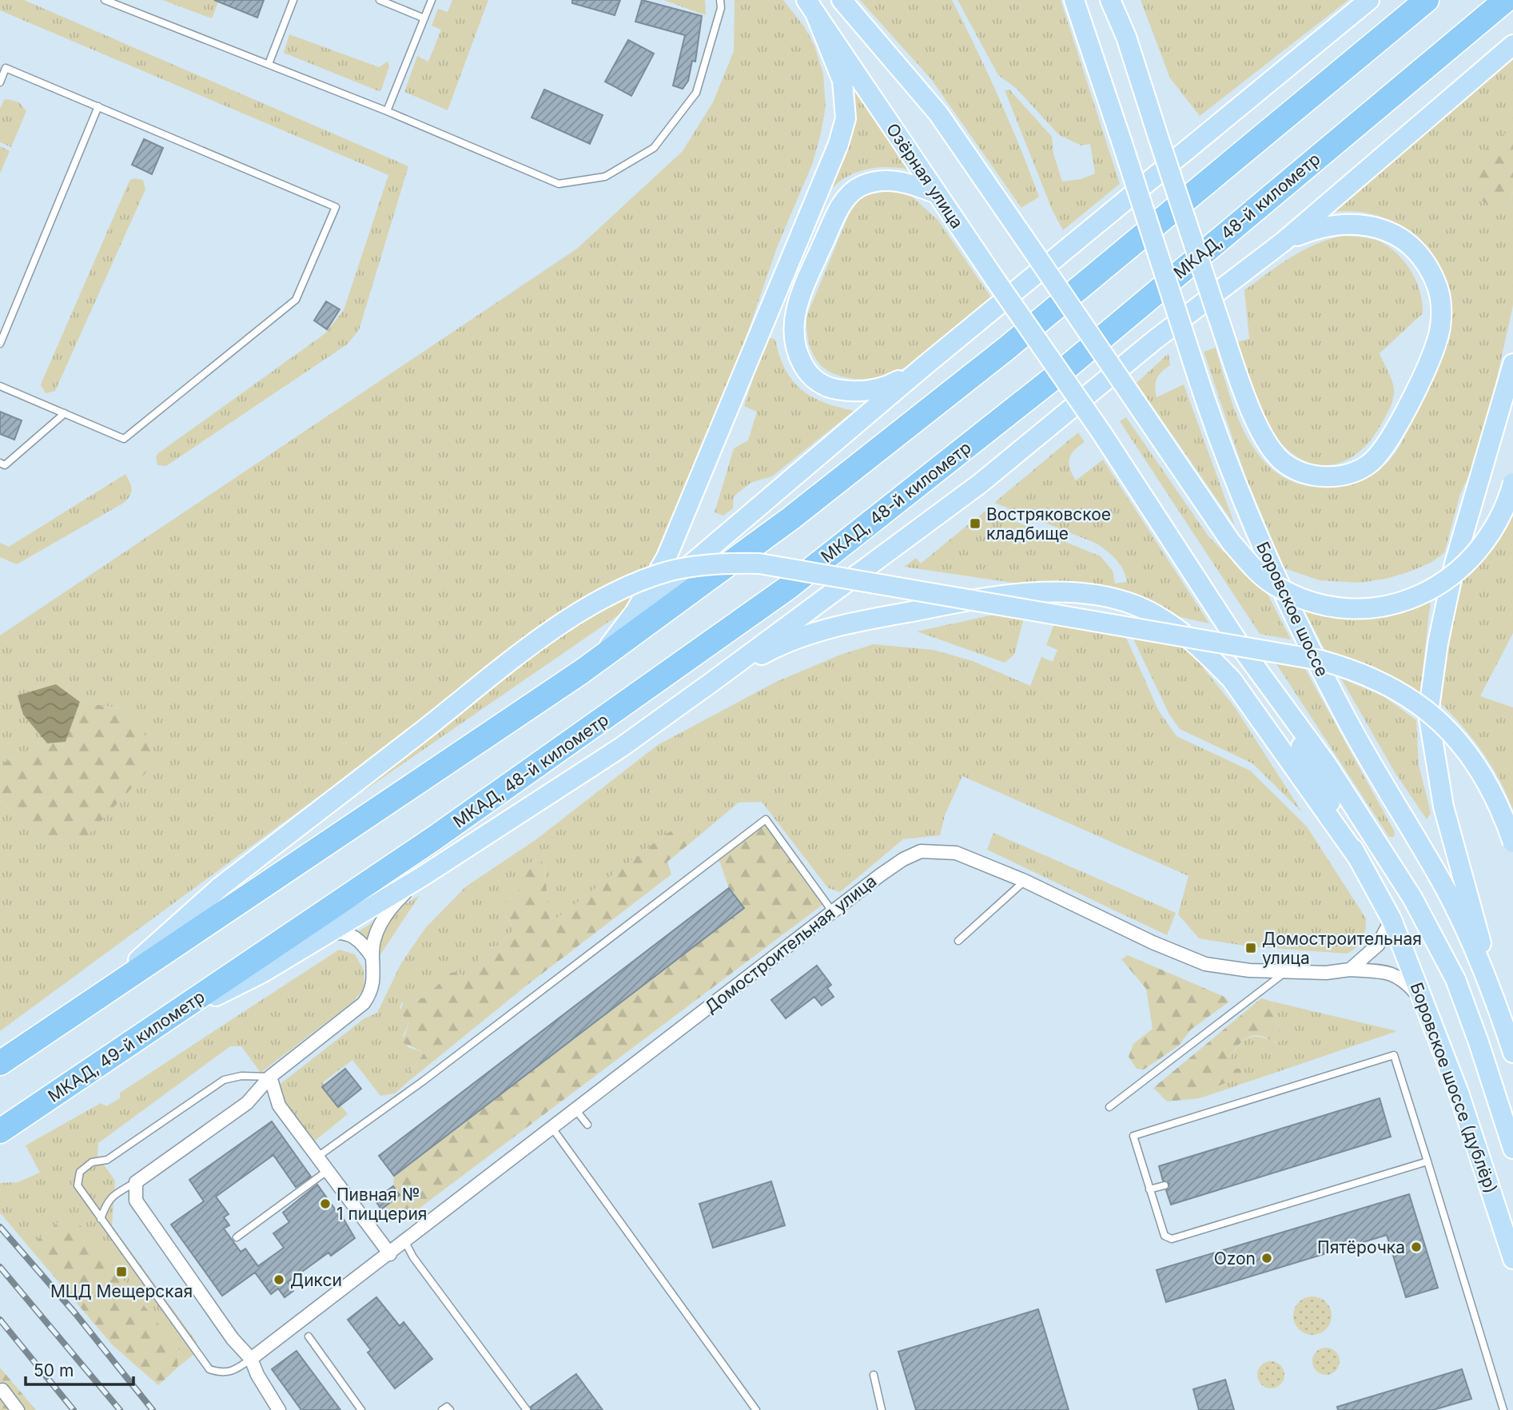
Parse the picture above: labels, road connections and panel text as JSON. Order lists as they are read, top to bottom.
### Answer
{
  "streets": {
    "highway": ["МКАД, 48-й километр", "МКАД, 49-й километр"],
    "main road": ["Озёрная улица", "Боровское шоссе", "Боровское шоссе (дублёр)"],
    "street": ["Домостроительная улица"]
  },
  "crossings": [
    ["МКАД, 48-й километр", "МКАД, 49-й километр"],
    ["Домостроительная улица", "Боровское шоссе (дублёр)"]
  ],
  "places": {
    "transit": ["Востряковское кладбище", "Домостроительная улица", "МЦД Мещерская"],
    "other": [
      "Пивная № 1 пиццерия",
      "Пятёрочка",
      "Ozon",
      "Дикси"
    ]
  },
  "scale_bar": "50 m"
}
